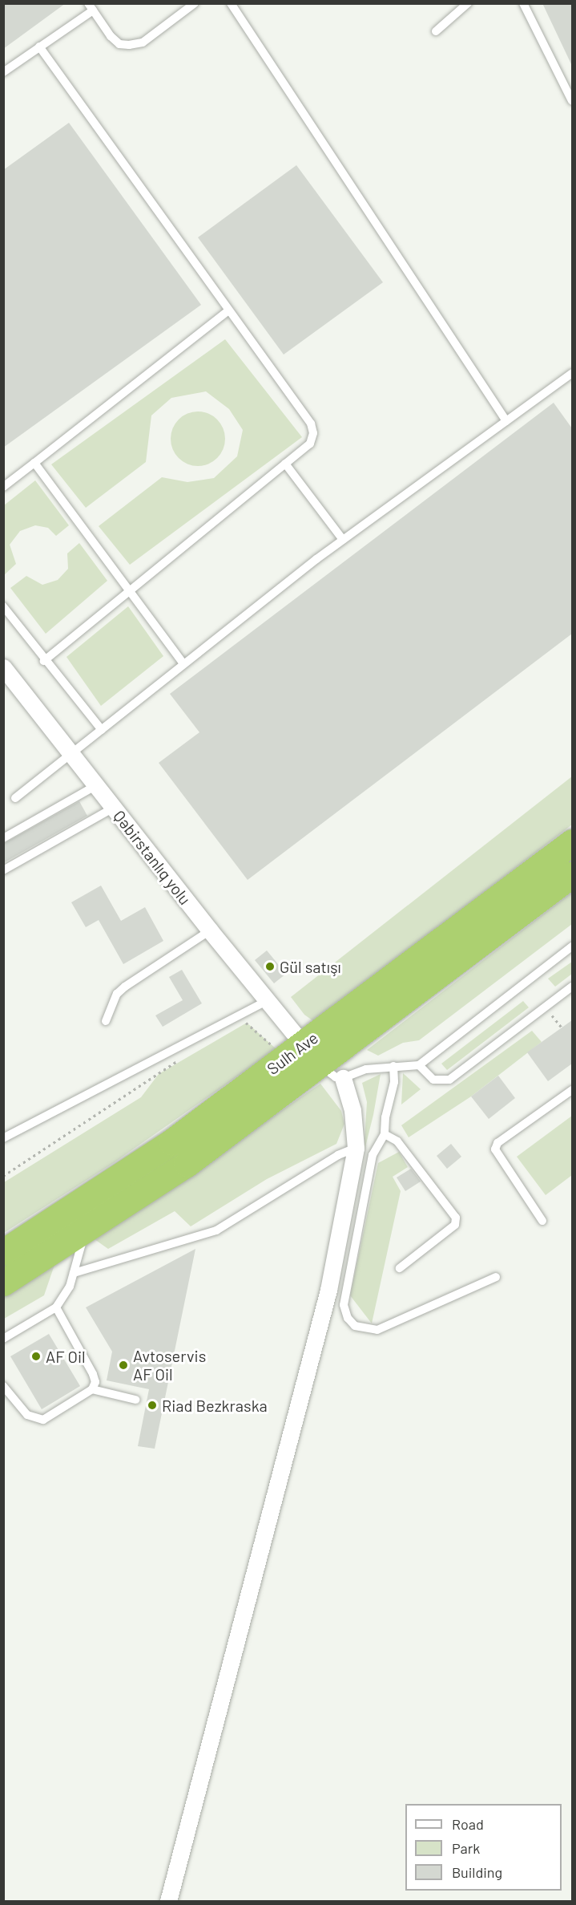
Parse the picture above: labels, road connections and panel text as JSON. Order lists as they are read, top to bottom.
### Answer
{
  "streets": {
    "highway": ["Sulh Ave"],
    "street": ["Qəbirstanlıq yolu"]
  },
  "crossings": [
    ["Qəbirstanlıq yolu", "Sulh Ave"]
  ],
  "places": [
    "Gül satışı",
    "AF Oil",
    "Avtoservis AF Oil",
    "Riad Bezkraska"
  ],
  "legend": ["Road", "Park", "Building"]
}
